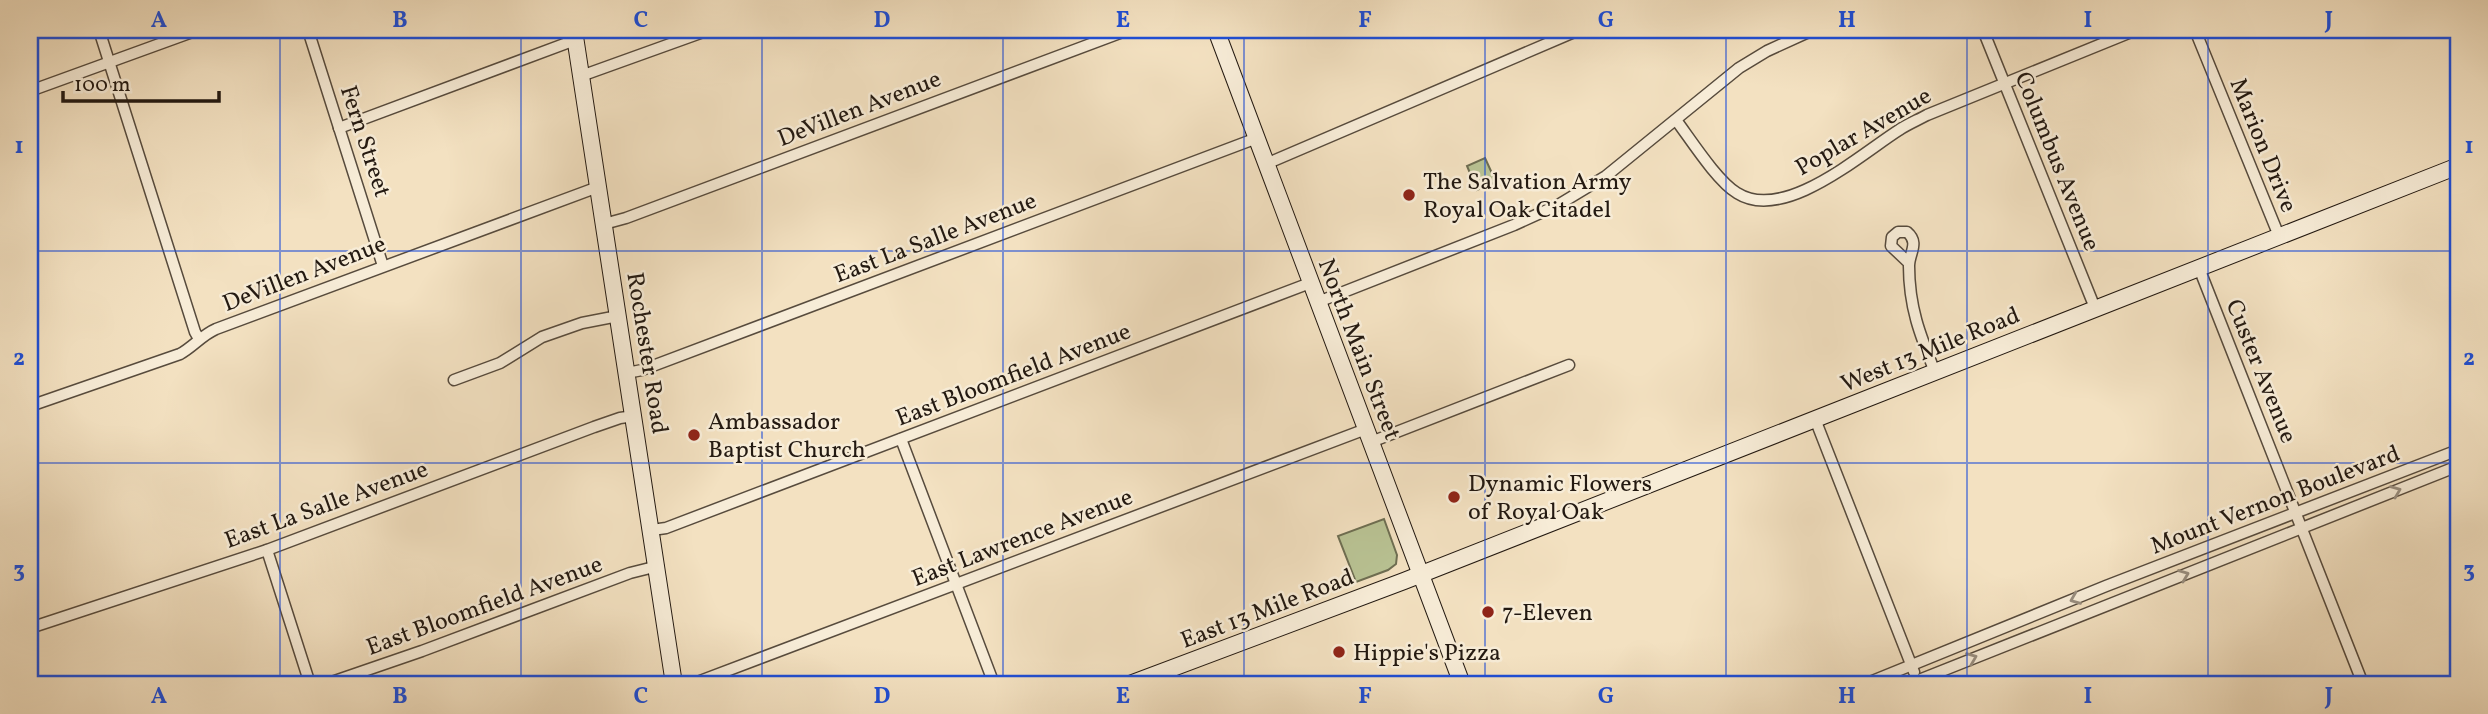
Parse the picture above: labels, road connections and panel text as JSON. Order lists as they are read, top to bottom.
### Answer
{
  "streets": {
    "main road": [
      "North Main Street",
      "West 13 Mile Road",
      "Rochester Road",
      "East 13 Mile Road"
    ],
    "street": [
      "DeVillen Avenue",
      "Poplar Avenue",
      "Fern Street",
      "Marion Drive",
      "Columbus Avenue",
      "East La Salle Avenue",
      "Custer Avenue",
      "East Bloomfield Avenue",
      "Mount Vernon Boulevard",
      "East Lawrence Avenue"
    ]
  },
  "crossings": [
    ["DeVillen Avenue", "Fern Street"],
    ["DeVillen Avenue", "Rochester Road"],
    ["Poplar Avenue", "Columbus Avenue"],
    ["Marion Drive", "West 13 Mile Road"],
    ["Columbus Avenue", "West 13 Mile Road"],
    ["East La Salle Avenue", "North Main Street"],
    ["East La Salle Avenue", "Rochester Road"],
    ["North Main Street", "West 13 Mile Road"],
    ["North Main Street", "East Bloomfield Avenue"],
    ["North Main Street", "East Lawrence Avenue"],
    ["North Main Street", "East 13 Mile Road"],
    ["West 13 Mile Road", "Custer Avenue"],
    ["West 13 Mile Road", "East 13 Mile Road"],
    ["Rochester Road", "East Bloomfield Avenue"],
    ["Custer Avenue", "Mount Vernon Boulevard"]
  ],
  "places": [
    "The Salvation Army Royal Oak Citadel",
    "Ambassador Baptist Church",
    "Dynamic Flowers of Royal Oak",
    "7-Eleven",
    "Hippie's Pizza"
  ],
  "scale_bar": "100 m",
  "grid": {
    "columns": [
      "A",
      "B",
      "C",
      "D",
      "E",
      "F",
      "G",
      "H",
      "I",
      "J"
    ],
    "rows": ["1", "2", "3"]
  }
}
